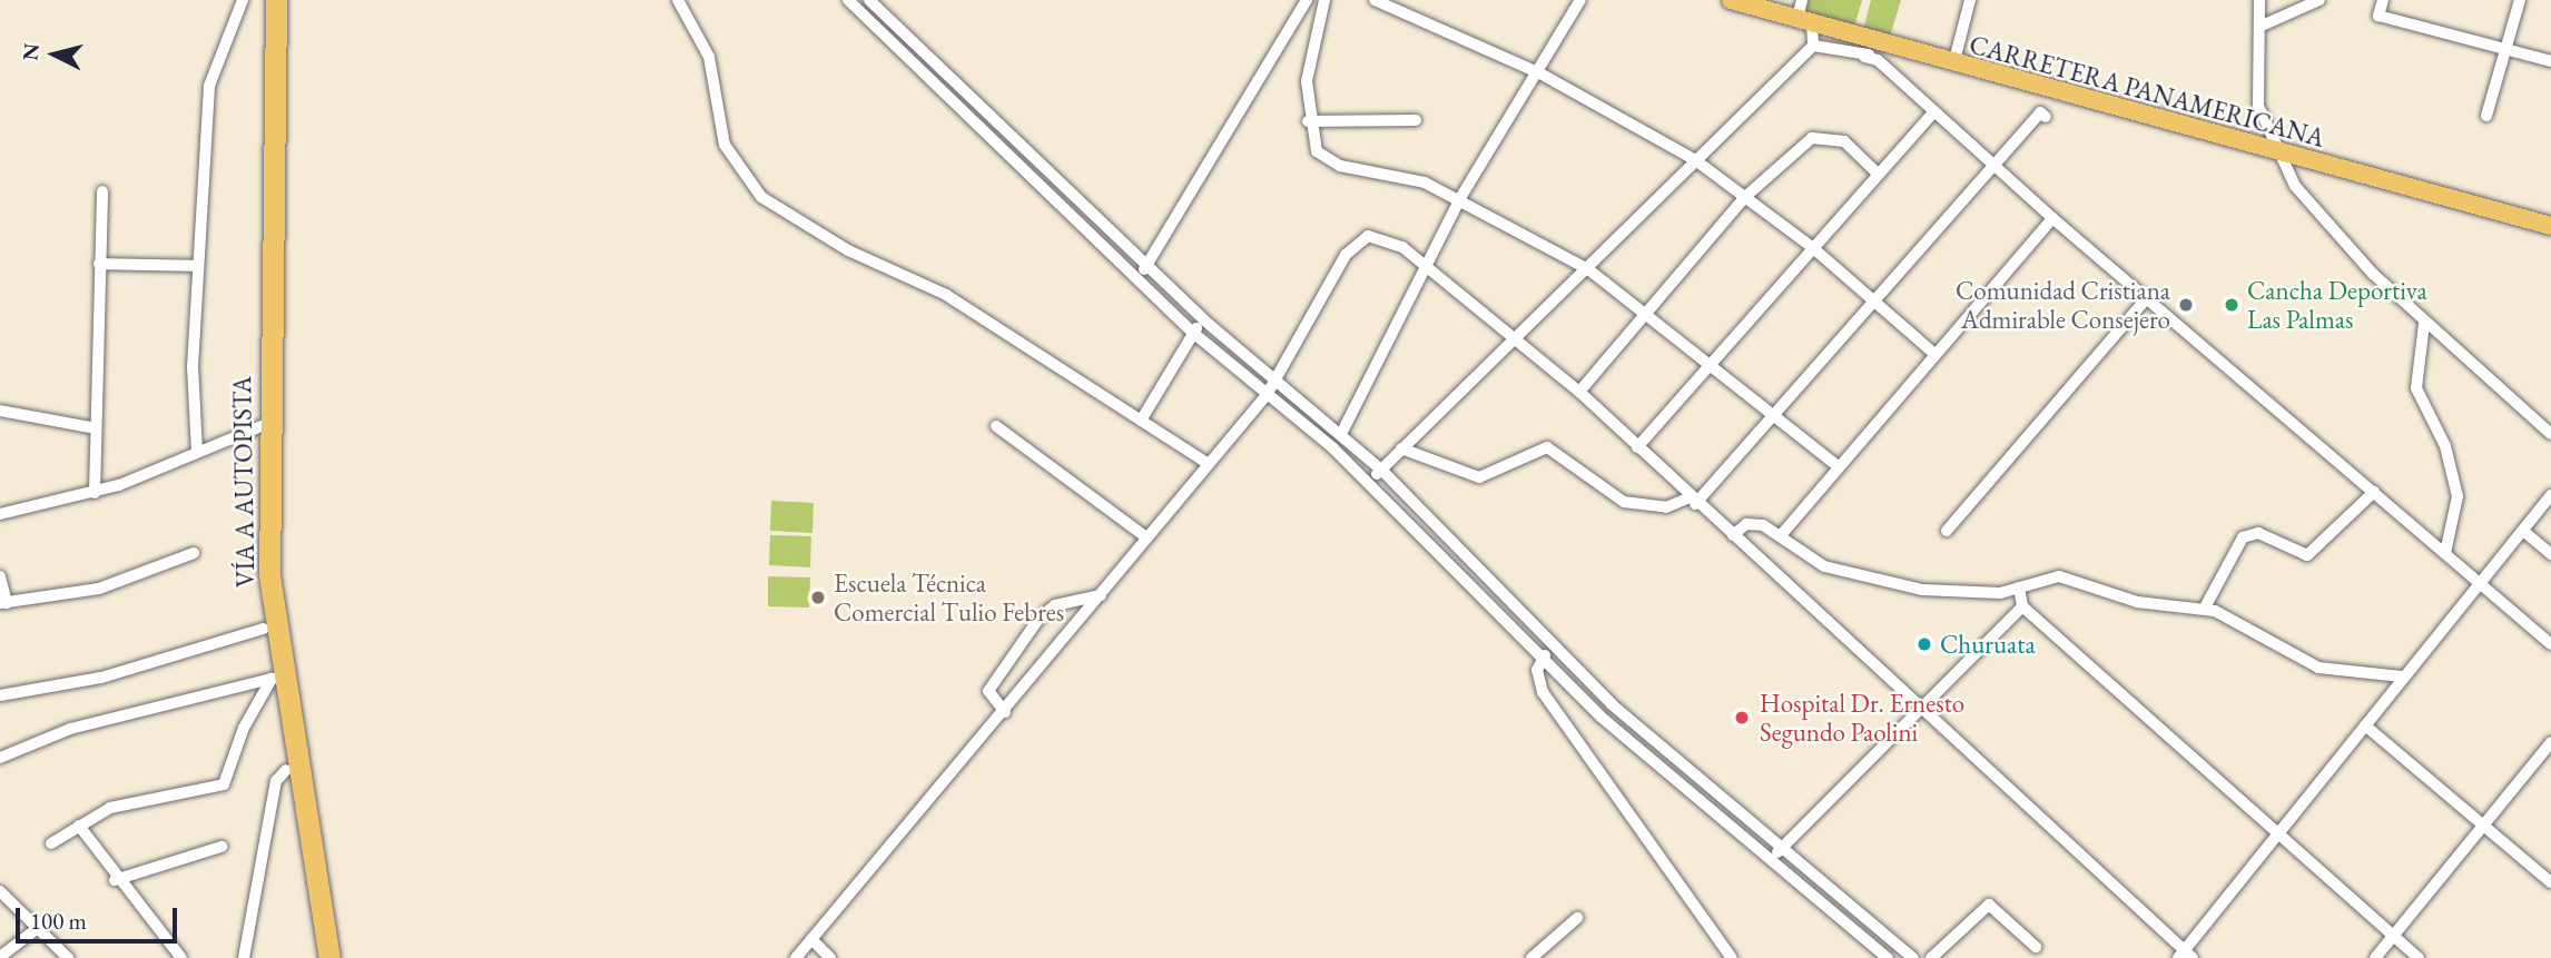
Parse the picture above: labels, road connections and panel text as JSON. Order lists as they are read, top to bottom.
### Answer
{
  "streets": {
    "highway": ["VÍA A AUTOPISTA"],
    "main road": ["CARRETERA PANAMERICANA"]
  },
  "places": [
    "Comunidad Cristiana Admirable Consejero",
    "Cancha Deportiva Las Palmas",
    "Escuela Técnica Comercial Tulio Febres",
    "Churuata",
    "Hospital Dr. Ernesto Segundo Paolini"
  ],
  "scale_bar": "100 m",
  "north": "left"
}
